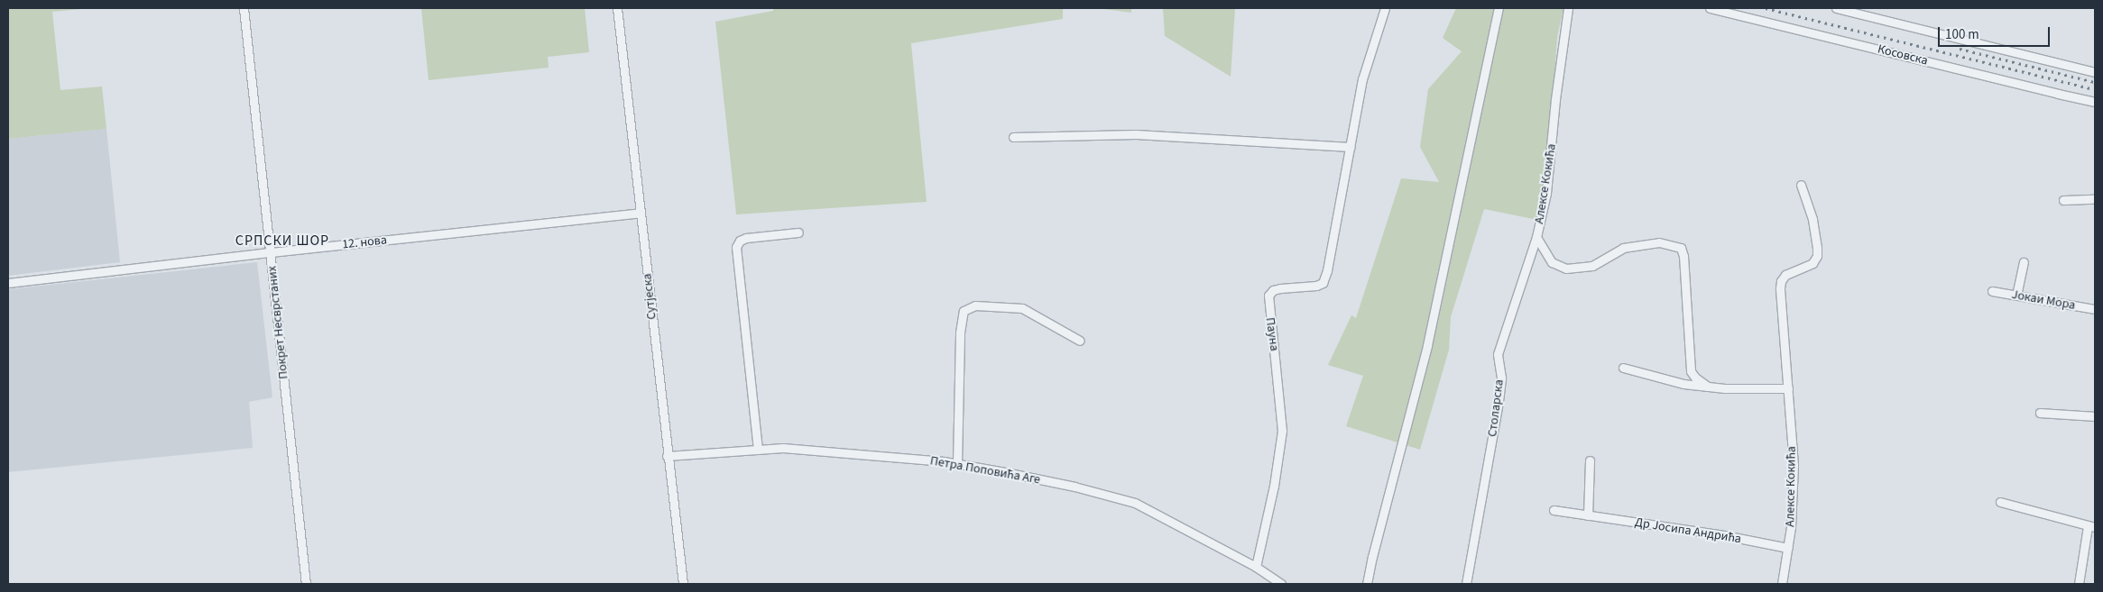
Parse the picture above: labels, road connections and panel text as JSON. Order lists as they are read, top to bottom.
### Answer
{
  "streets": {
    "street": [
      "Косовска",
      "Алексе Кокића",
      "12. нова",
      "Сутјеска",
      "Јокаи Мора",
      "Покрет Несврстаних",
      "Пауна",
      "Столарска",
      "Петра Поповића Аге",
      "Др Јосипа Андрића"
    ]
  },
  "crossings": [
    ["Алексе Кокића", "Столарска"],
    ["Алексе Кокића", "Др Јосипа Андрића"],
    ["12. нова", "Сутјеска"],
    ["12. нова", "Покрет Несврстаних"],
    ["Сутјеска", "Петра Поповића Аге"],
    ["Пауна", "Петра Поповића Аге"]
  ],
  "districts": ["СРПСКИ ШОР"],
  "scale_bar": "100 m"
}
